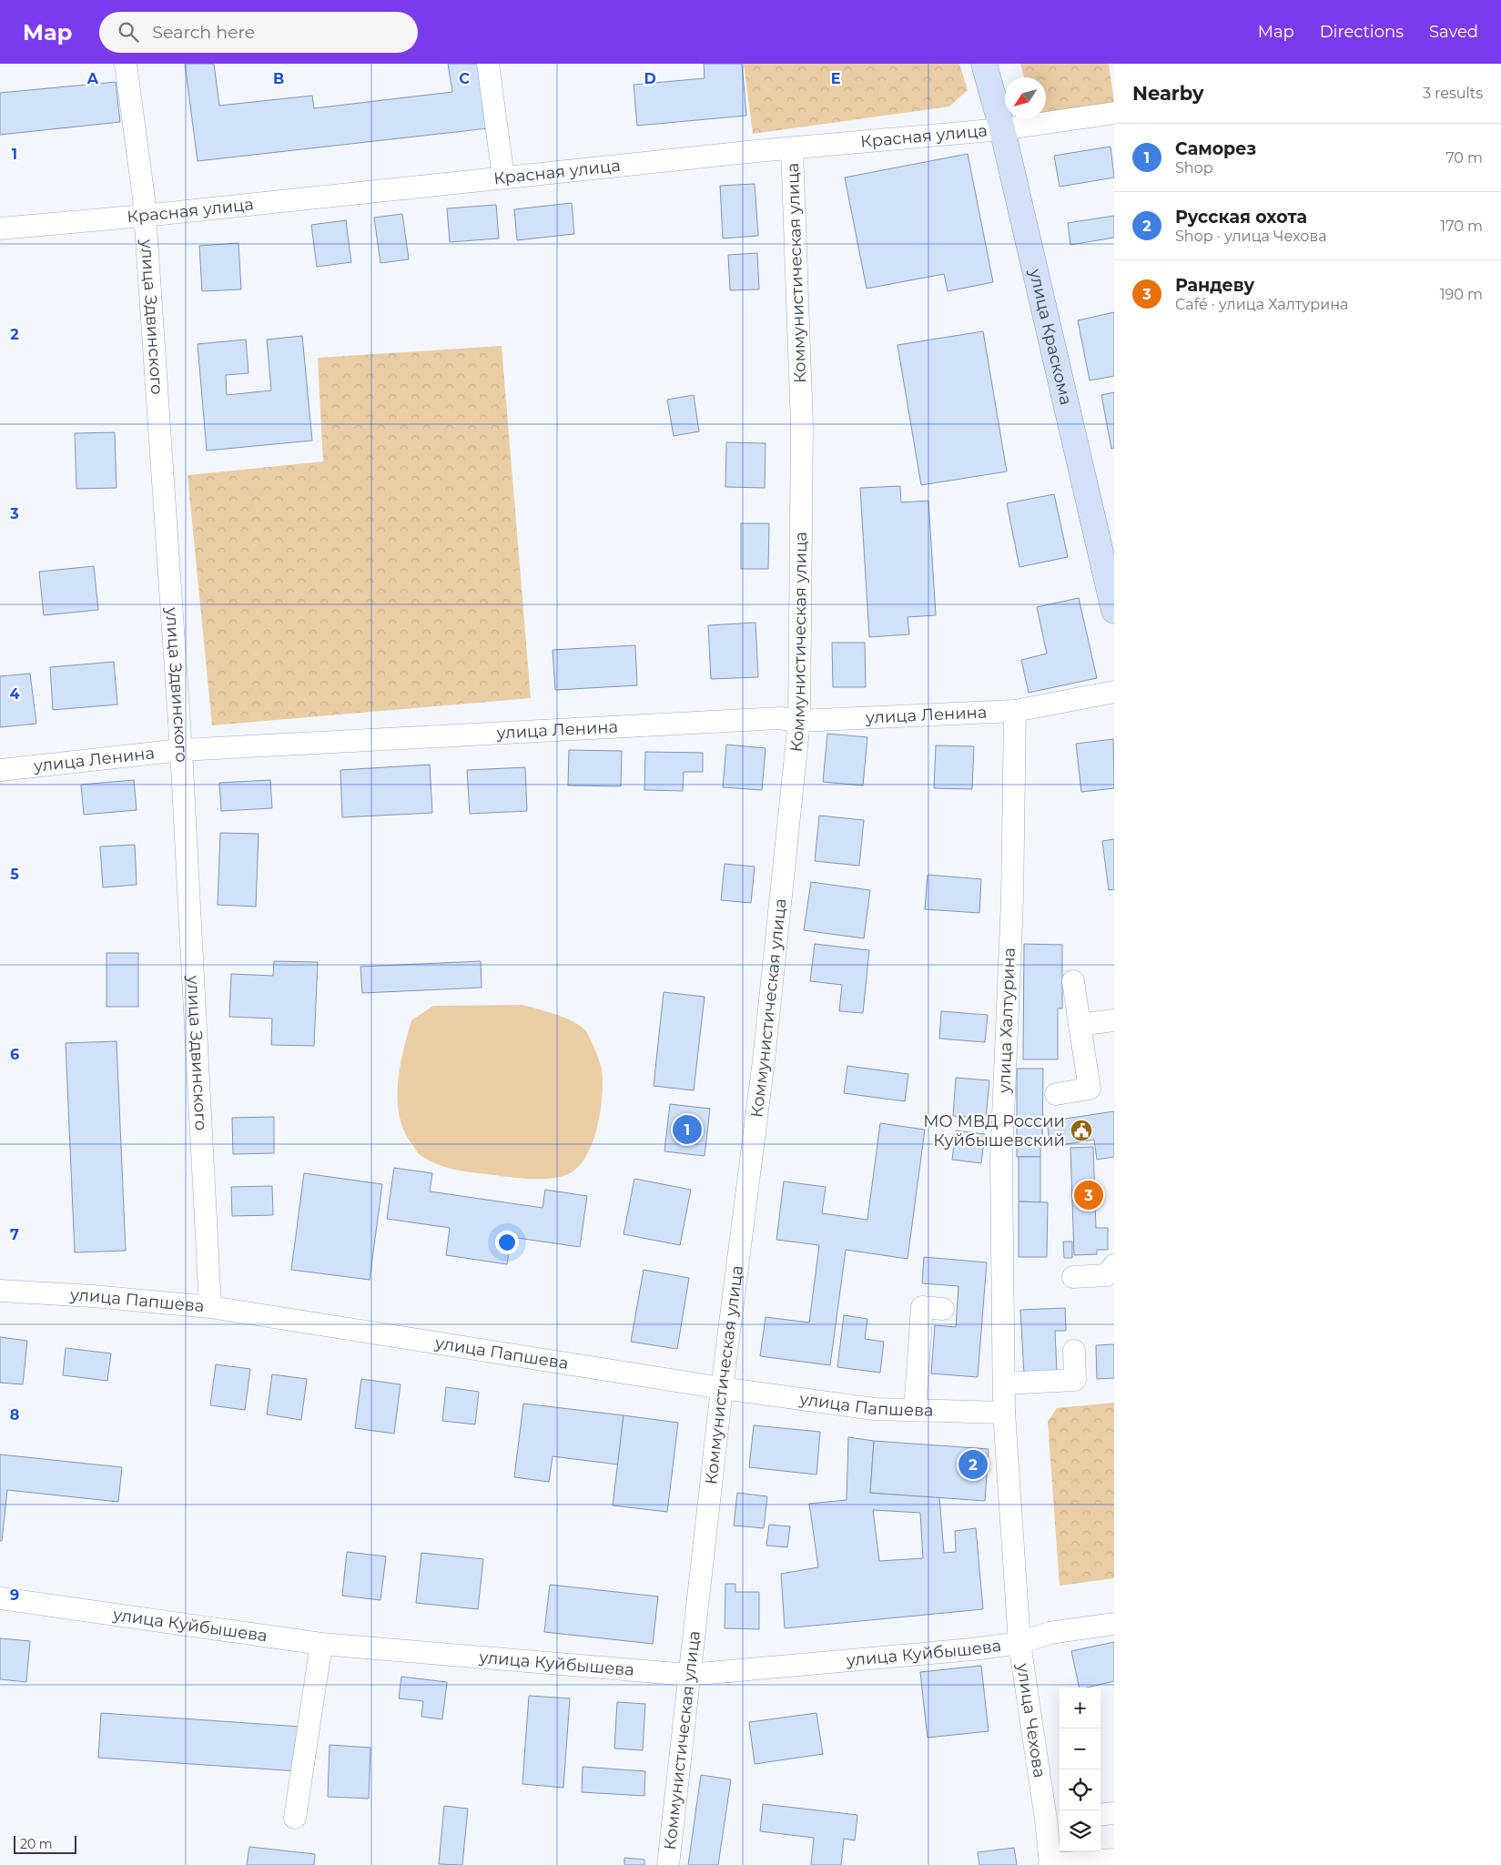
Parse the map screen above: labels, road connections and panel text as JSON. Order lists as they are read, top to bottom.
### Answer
{
  "streets": {
    "main road": ["улица Краскома"],
    "street": [
      "Красная улица",
      "Коммунистическая улица",
      "улица Здвинского",
      "улица Ленина",
      "улица Халтурина",
      "улица Папшева",
      "улица Куйбышева",
      "улица Чехова"
    ]
  },
  "crossings": [
    ["Красная улица", "Коммунистическая улица"],
    ["Красная улица", "улица Здвинского"],
    ["Красная улица", "улица Краскома"],
    ["Коммунистическая улица", "улица Ленина"],
    ["Коммунистическая улица", "улица Папшева"],
    ["Коммунистическая улица", "улица Куйбышева"],
    ["улица Здвинского", "улица Ленина"],
    ["улица Здвинского", "улица Папшева"],
    ["улица Ленина", "улица Халтурина"],
    ["улица Халтурина", "улица Папшева"],
    ["улица Халтурина", "улица Чехова"],
    ["улица Папшева", "улица Чехова"],
    ["улица Куйбышева", "улица Чехова"]
  ],
  "places": {
    "public building": ["МО МВД России Куйбышевский"]
  },
  "scale_bar": "20 m",
  "north": "bottom left",
  "page": {
    "header": "Map",
    "search": "Search here",
    "nav": ["Map", "Directions", "Saved"],
    "heading": ["Nearby", "3 results"],
    "list": [
      {
        "mark": "1",
        "name": "Саморез",
        "note": "Shop",
        "value": "70 m"
      },
      {
        "mark": "2",
        "name": "Русская охота",
        "note": "Shop · улица Чехова",
        "value": "170 m"
      },
      {
        "mark": "3",
        "name": "Рандеву",
        "note": "Café · улица Халтурина",
        "value": "190 m"
      }
    ],
    "pins": ["1", "3", "2"],
    "map_buttons": ["+", "−"],
    "scale": "20 m"
  },
  "grid": {
    "columns": [
      "A",
      "B",
      "C",
      "D",
      "E"
    ],
    "rows": [
      "1",
      "2",
      "3",
      "4",
      "5",
      "6",
      "7",
      "8",
      "9"
    ]
  }
}
